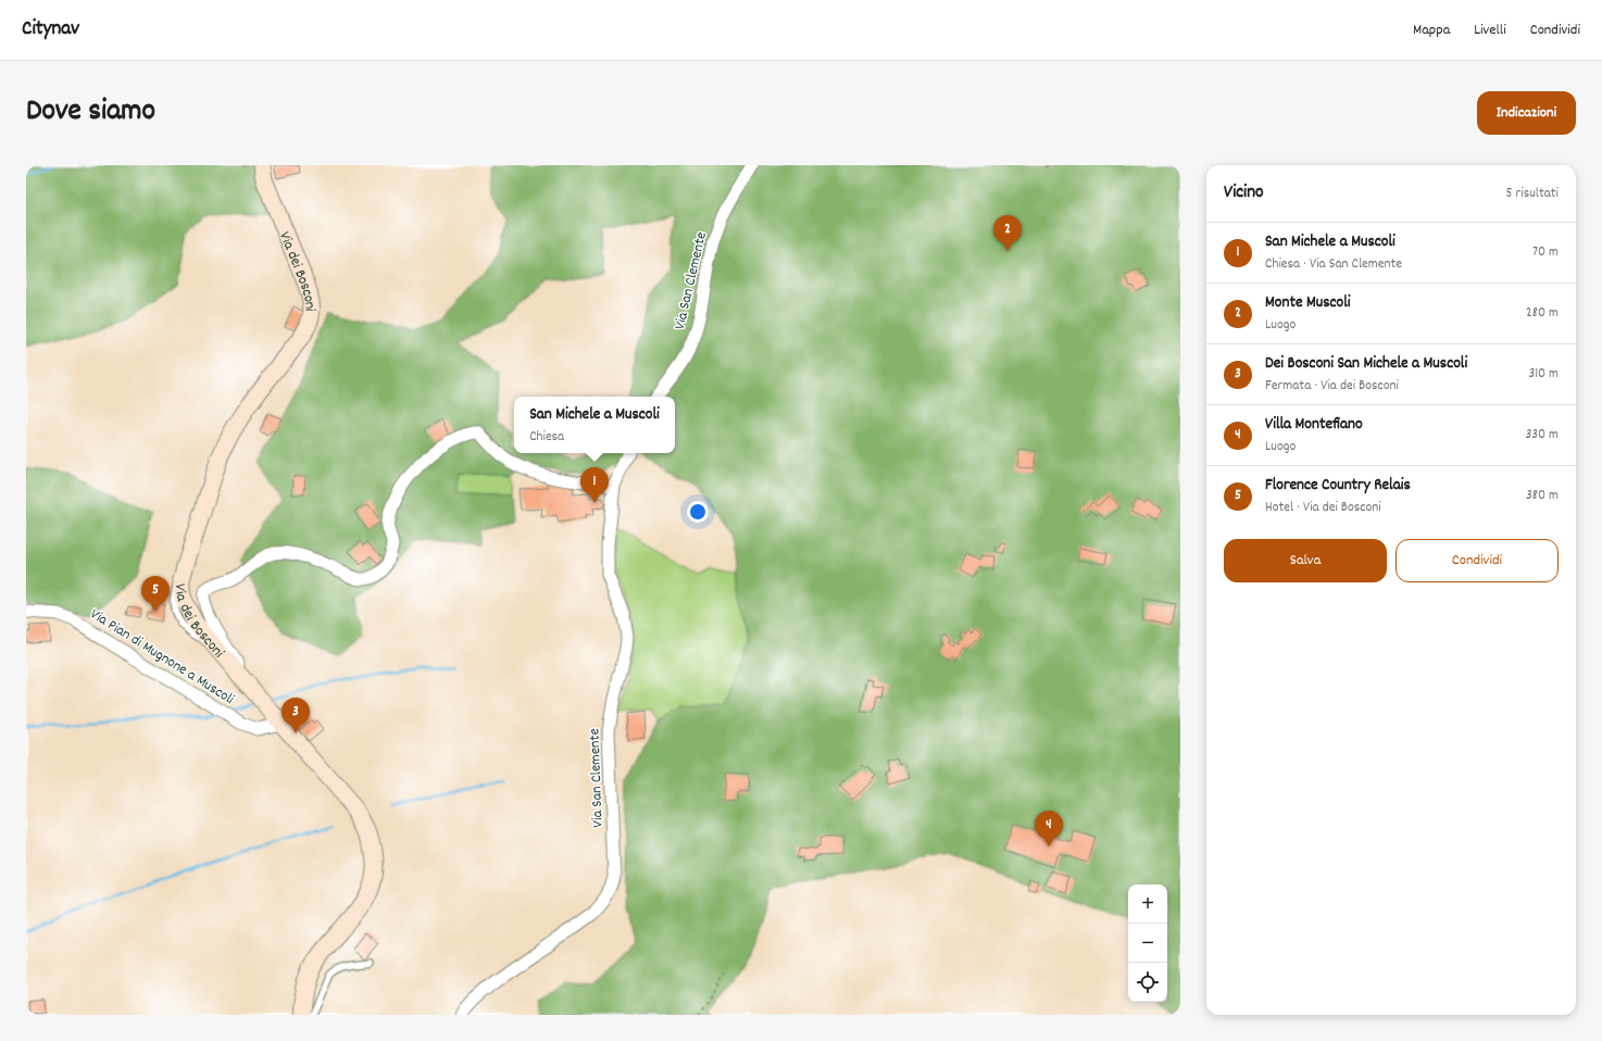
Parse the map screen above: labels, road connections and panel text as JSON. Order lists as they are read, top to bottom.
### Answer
{
  "streets": {
    "main road": ["Via dei Bosconi"],
    "street": ["Via San Clemente", "Via Pian di Mugnone a Muscoli"]
  },
  "crossings": [
    ["Via dei Bosconi", "Via Pian di Mugnone a Muscoli"]
  ],
  "page": {
    "header": "Citynav",
    "nav": ["Mappa", "Livelli", "Condividi"],
    "title": "Dove siamo",
    "buttons": [
      "Indicazioni",
      ["Salva", "Condividi"]
    ],
    "heading": ["Vicino", "5 risultati"],
    "pins": [
      "2",
      "1",
      "5",
      "3",
      "4"
    ],
    "list": [
      {
        "mark": "1",
        "name": "San Michele a Muscoli",
        "note": "Chiesa · Via San Clemente",
        "value": "70 m"
      },
      {
        "mark": "2",
        "name": "Monte Muscoli",
        "note": "Luogo",
        "value": "280 m"
      },
      {
        "mark": "3",
        "name": "Dei Bosconi San Michele a Muscoli",
        "note": "Fermata · Via dei Bosconi",
        "value": "310 m"
      },
      {
        "mark": "4",
        "name": "Villa Montefiano",
        "note": "Luogo",
        "value": "330 m"
      },
      {
        "mark": "5",
        "name": "Florence Country Relais",
        "note": "Hotel · Via dei Bosconi",
        "value": "380 m"
      }
    ],
    "popup": ["San Michele a Muscoli", "Chiesa"],
    "map_buttons": ["+", "−"]
  }
}
